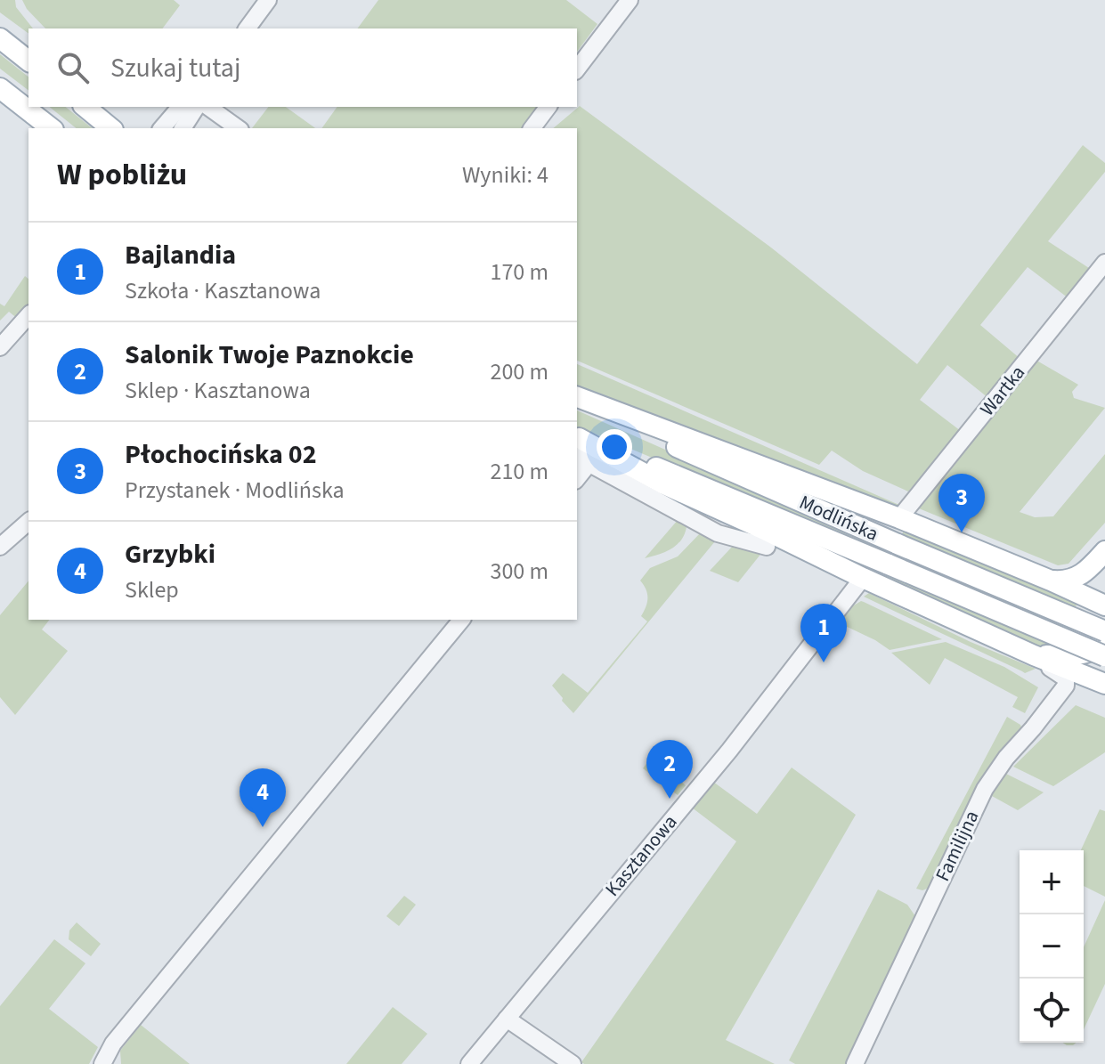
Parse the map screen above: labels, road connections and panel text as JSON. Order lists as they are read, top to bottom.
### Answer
{
  "streets": {
    "main road": ["Modlińska"],
    "street": ["Wartka", "Familijna", "Kasztanowa"]
  },
  "crossings": [
    ["Wartka", "Modlińska"]
  ],
  "page": {
    "search": "Szukaj tutaj",
    "heading": ["W pobliżu", "Wyniki: 4"],
    "list": [
      {
        "mark": "1",
        "name": "Bajlandia",
        "note": "Szkoła · Kasztanowa",
        "value": "170 m"
      },
      {
        "mark": "2",
        "name": "Salonik Twoje Paznokcie",
        "note": "Sklep · Kasztanowa",
        "value": "200 m"
      },
      {
        "mark": "3",
        "name": "Płochocińska 02",
        "note": "Przystanek · Modlińska",
        "value": "210 m"
      },
      {
        "mark": "4",
        "name": "Grzybki",
        "note": "Sklep",
        "value": "300 m"
      }
    ],
    "pins": [
      "3",
      "1",
      "2",
      "4"
    ],
    "map_buttons": ["+", "−"]
  }
}
